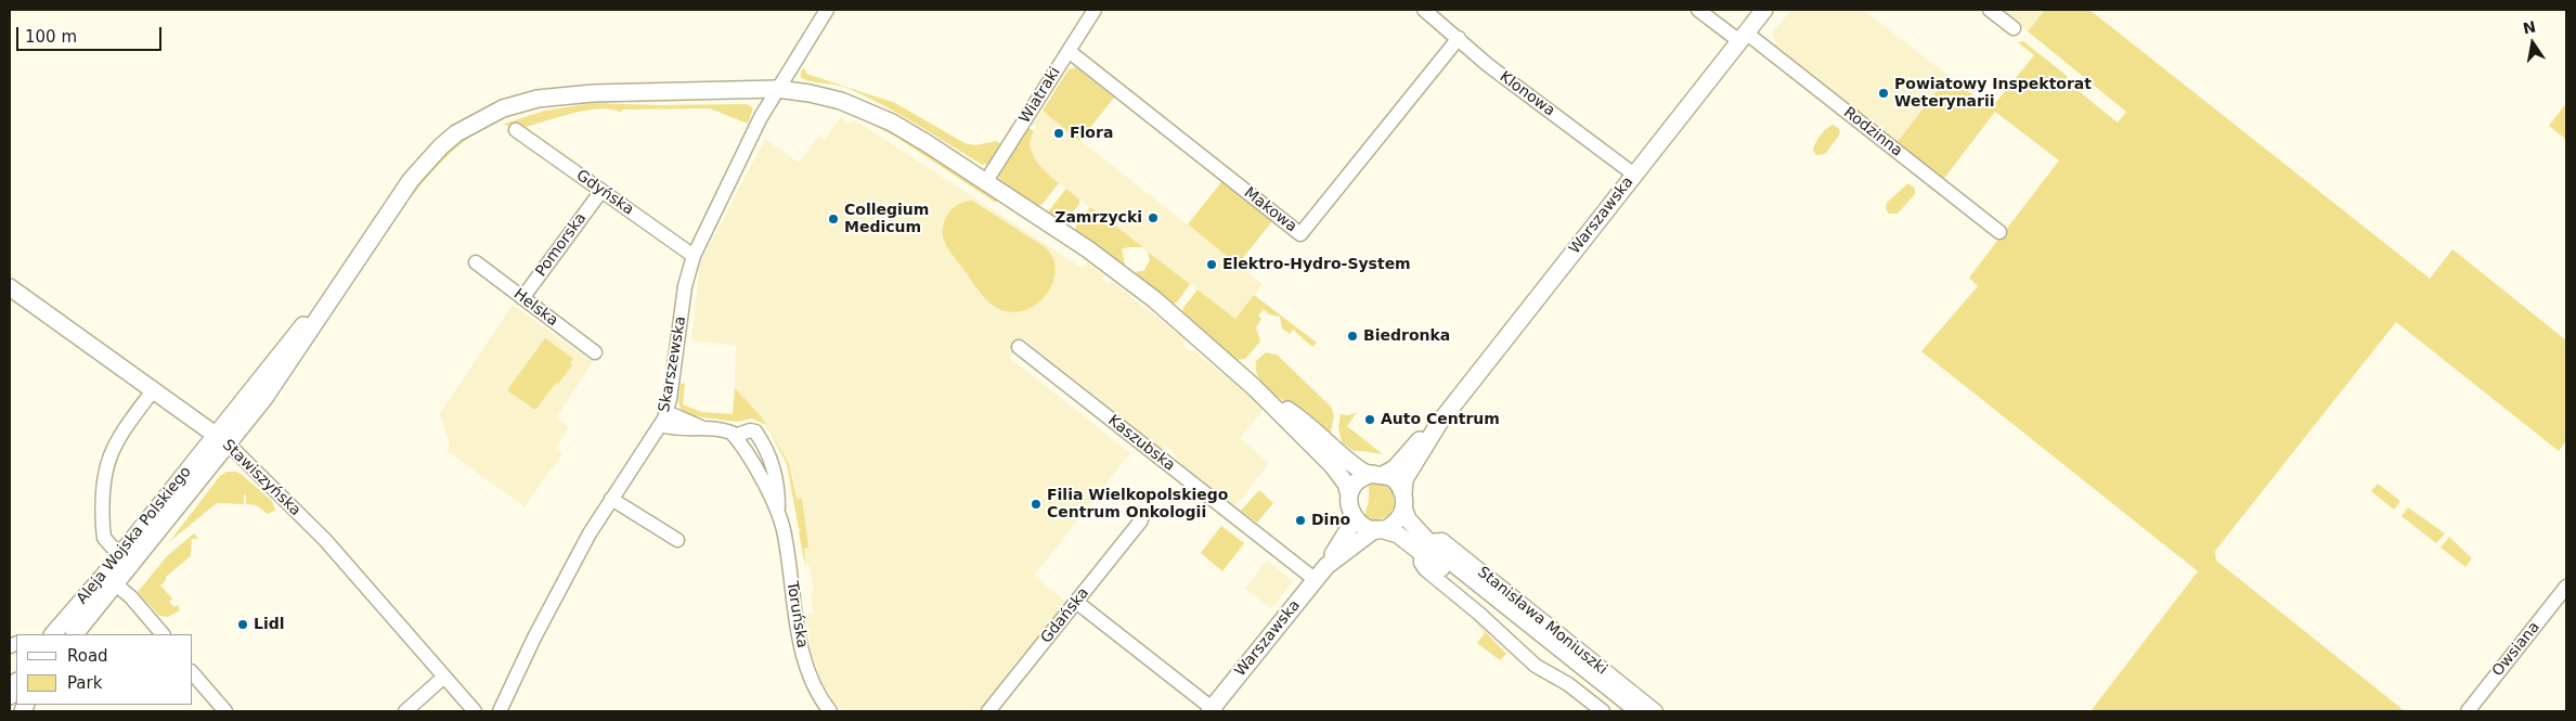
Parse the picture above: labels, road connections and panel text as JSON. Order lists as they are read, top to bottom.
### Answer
{
  "streets": {
    "main road": [
      "Warszawska",
      "Stawiszyńska",
      "Aleja Wojska Polskiego",
      "Stanisława Moniuszki"
    ],
    "street": [
      "Klonowa",
      "Wiatraki",
      "Rodzinna",
      "Gdyńska",
      "Makowa",
      "Pomorska",
      "Helska",
      "Skarszewska",
      "Kaszubska",
      "Toruńska",
      "Gdańska",
      "Owsiana"
    ]
  },
  "crossings": [
    ["Klonowa", "Makowa"],
    ["Klonowa", "Warszawska"],
    ["Wiatraki", "Makowa"],
    ["Rodzinna", "Warszawska"],
    ["Gdyńska", "Pomorska"],
    ["Gdyńska", "Skarszewska"],
    ["Warszawska", "Kaszubska"],
    ["Warszawska", "Stanisława Moniuszki"],
    ["Pomorska", "Helska"],
    ["Stawiszyńska", "Aleja Wojska Polskiego"]
  ],
  "places": [
    "Powiatowy Inspektorat Weterynarii",
    "Flora",
    "Zamrzycki",
    "Collegium Medicum",
    "Elektro-Hydro-System",
    "Biedronka",
    "Auto Centrum",
    "Filia Wielkopolskiego Centrum Onkologii",
    "Dino",
    "Lidl"
  ],
  "legend": ["Road", "Park"],
  "scale_bar": "100 m",
  "north": "top"
}
